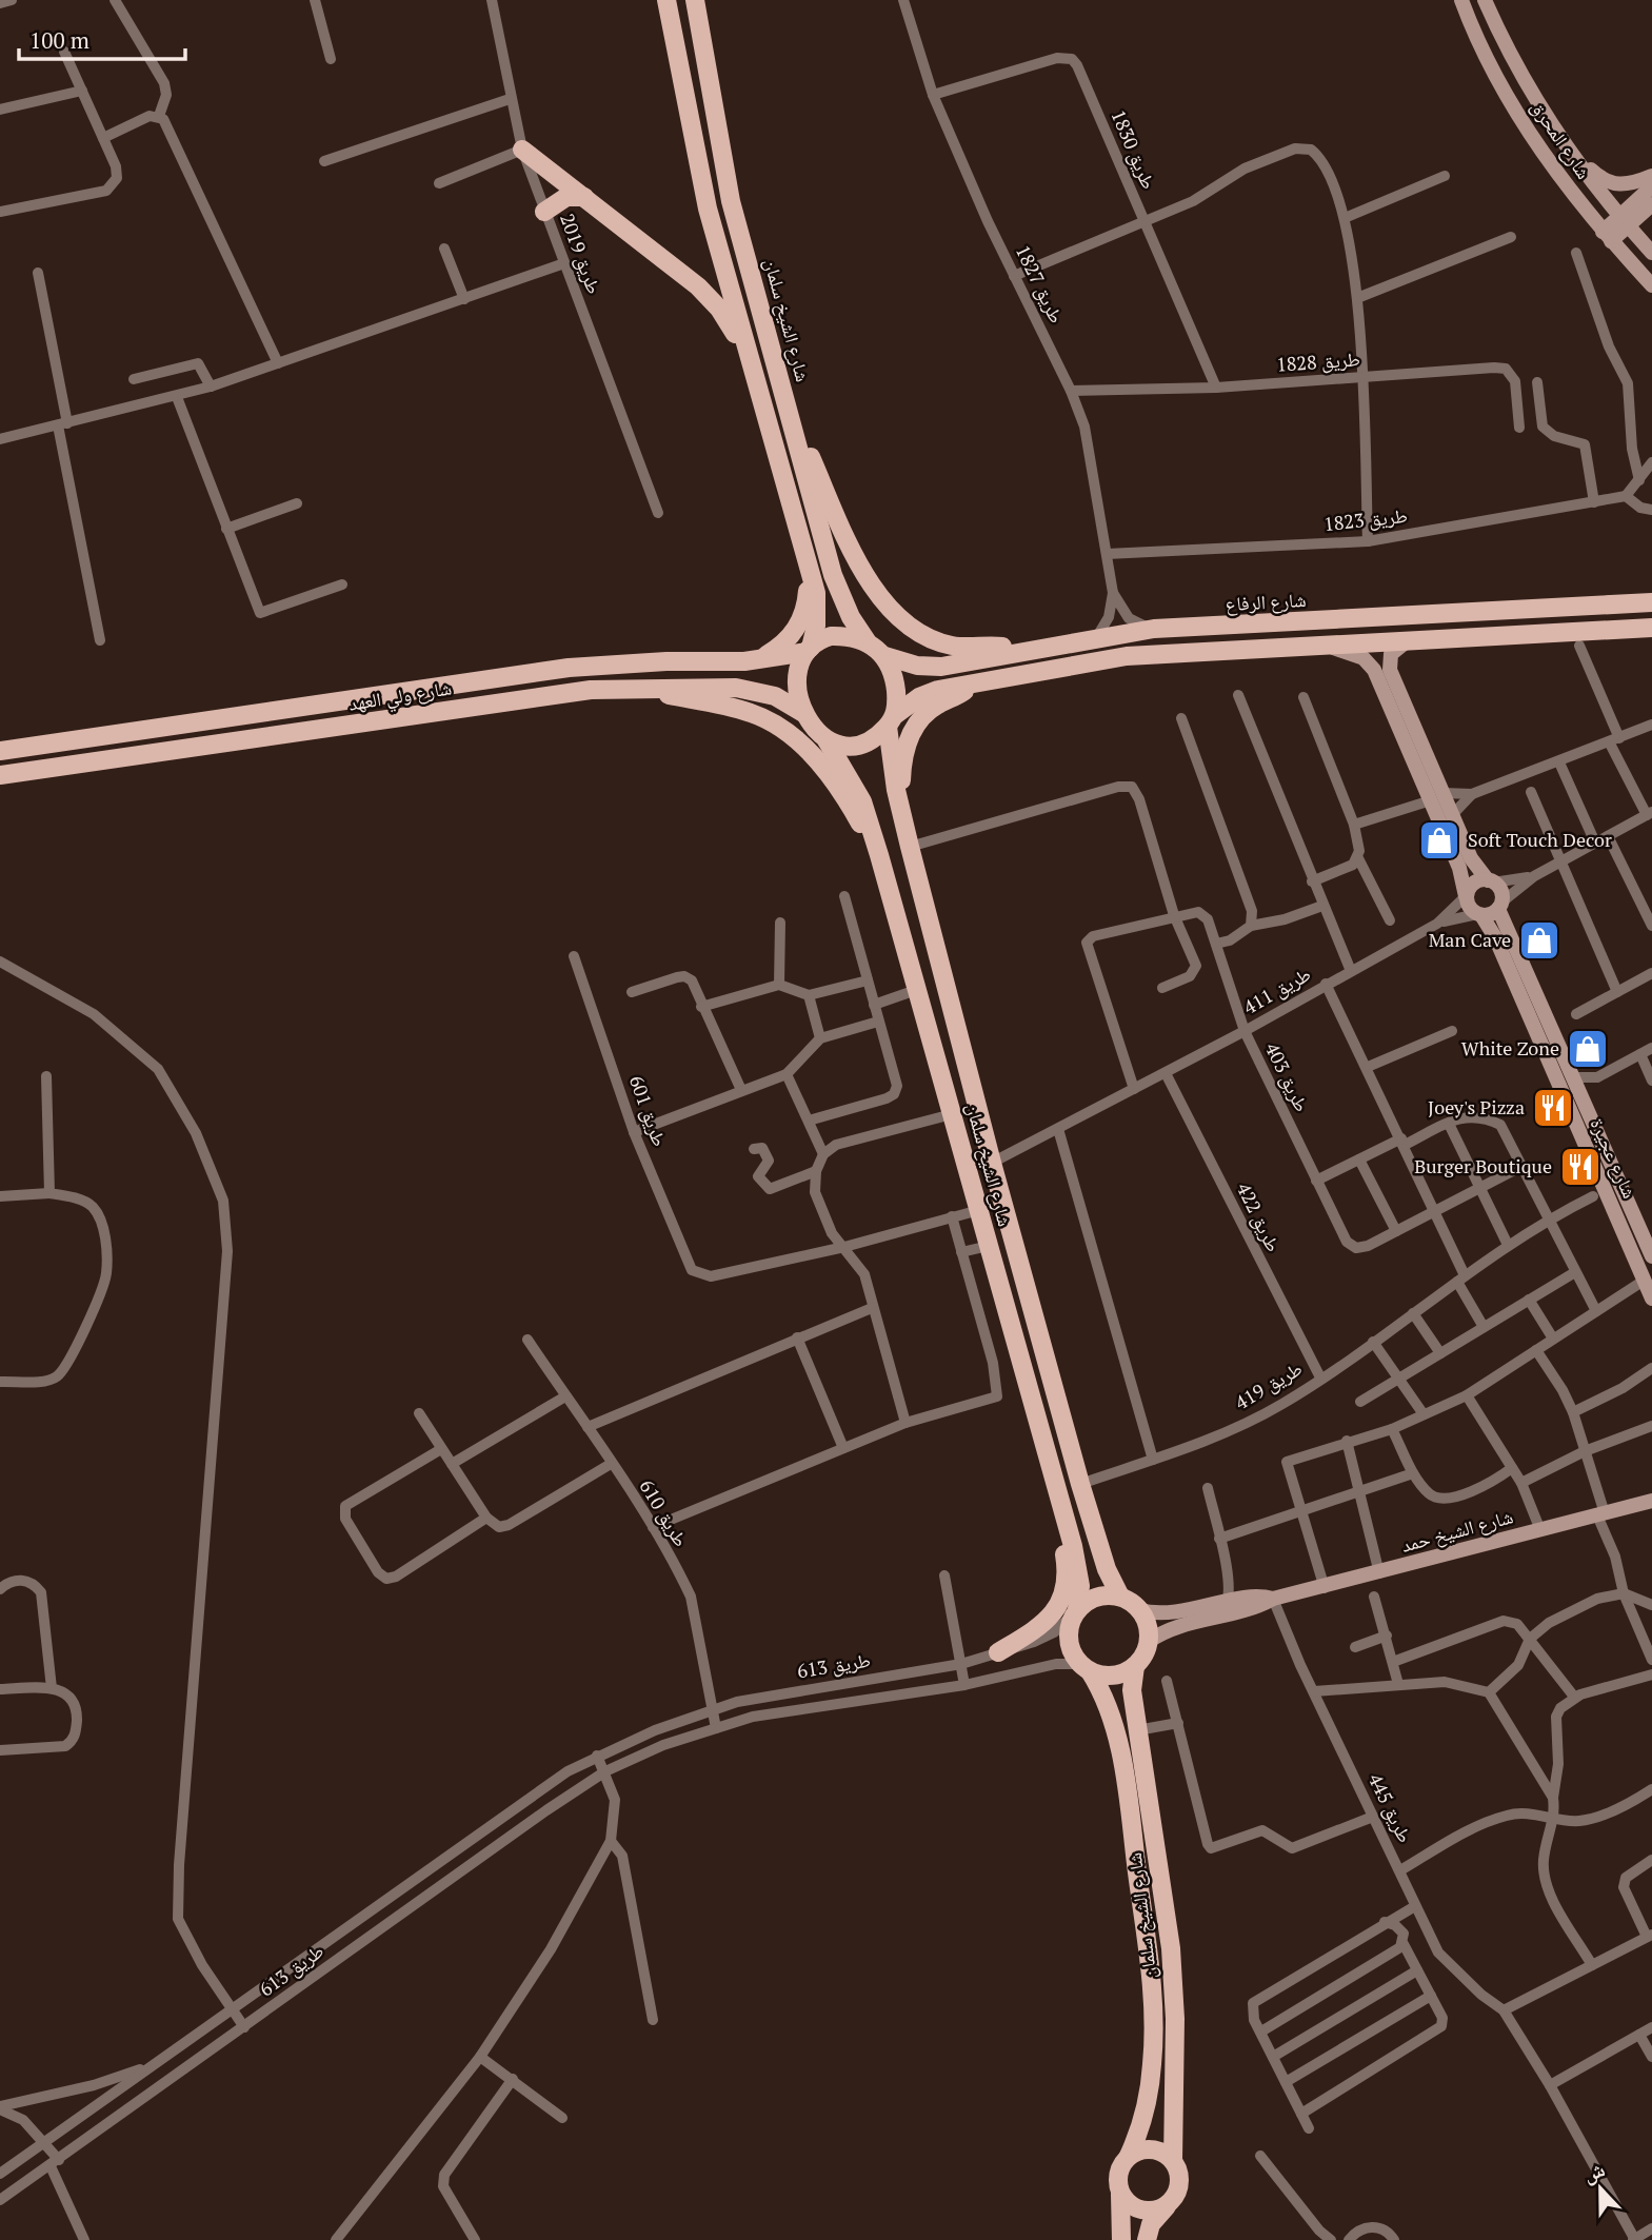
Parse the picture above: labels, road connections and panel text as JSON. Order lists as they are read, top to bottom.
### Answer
{
  "streets": {
    "main road": ["شارع الشيخ سلمان", "شارع الرفاع", "شارع ولي العهد"],
    "street": [
      "شارع المحرق",
      "طريق 1830",
      "طريق 2019",
      "طريق 1827",
      "طريق 1828",
      "طريق 1823",
      "طريق 411",
      "طريق 403",
      "طريق 601",
      "شارع عجيرة",
      "طريق 422",
      "طريق 419",
      "طريق 610",
      "شارع الشيخ حمد",
      "طريق 613",
      "طريق 445"
    ]
  },
  "crossings": [
    ["طريق 1830", "طريق 1827"],
    ["طريق 1830", "طريق 1828"],
    ["طريق 1827", "طريق 1828"],
    ["طريق 1827", "طريق 1823"],
    ["طريق 1827", "شارع الرفاع"],
    ["شارع الشيخ سلمان", "شارع الرفاع"],
    ["شارع الشيخ سلمان", "شارع ولي العهد"],
    ["شارع الشيخ سلمان", "طريق 411"],
    ["شارع الشيخ سلمان", "طريق 419"],
    ["شارع الشيخ سلمان", "شارع الشيخ حمد"],
    ["شارع الشيخ سلمان", "طريق 613"],
    ["شارع الرفاع", "شارع ولي العهد"],
    ["طريق 411", "طريق 403"],
    ["طريق 411", "شارع عجيرة"],
    ["طريق 411", "طريق 422"],
    ["شارع عجيرة", "طريق 419"],
    ["طريق 422", "طريق 419"],
    ["طريق 610", "طريق 613"],
    ["شارع الشيخ حمد", "طريق 613"],
    ["شارع الشيخ حمد", "طريق 445"]
  ],
  "places": {
    "shop": ["Soft Touch Decor", "Man Cave", "White Zone"],
    "restaurant": ["Joey's Pizza", "Burger Boutique"]
  },
  "scale_bar": "100 m",
  "north": "top"
}
